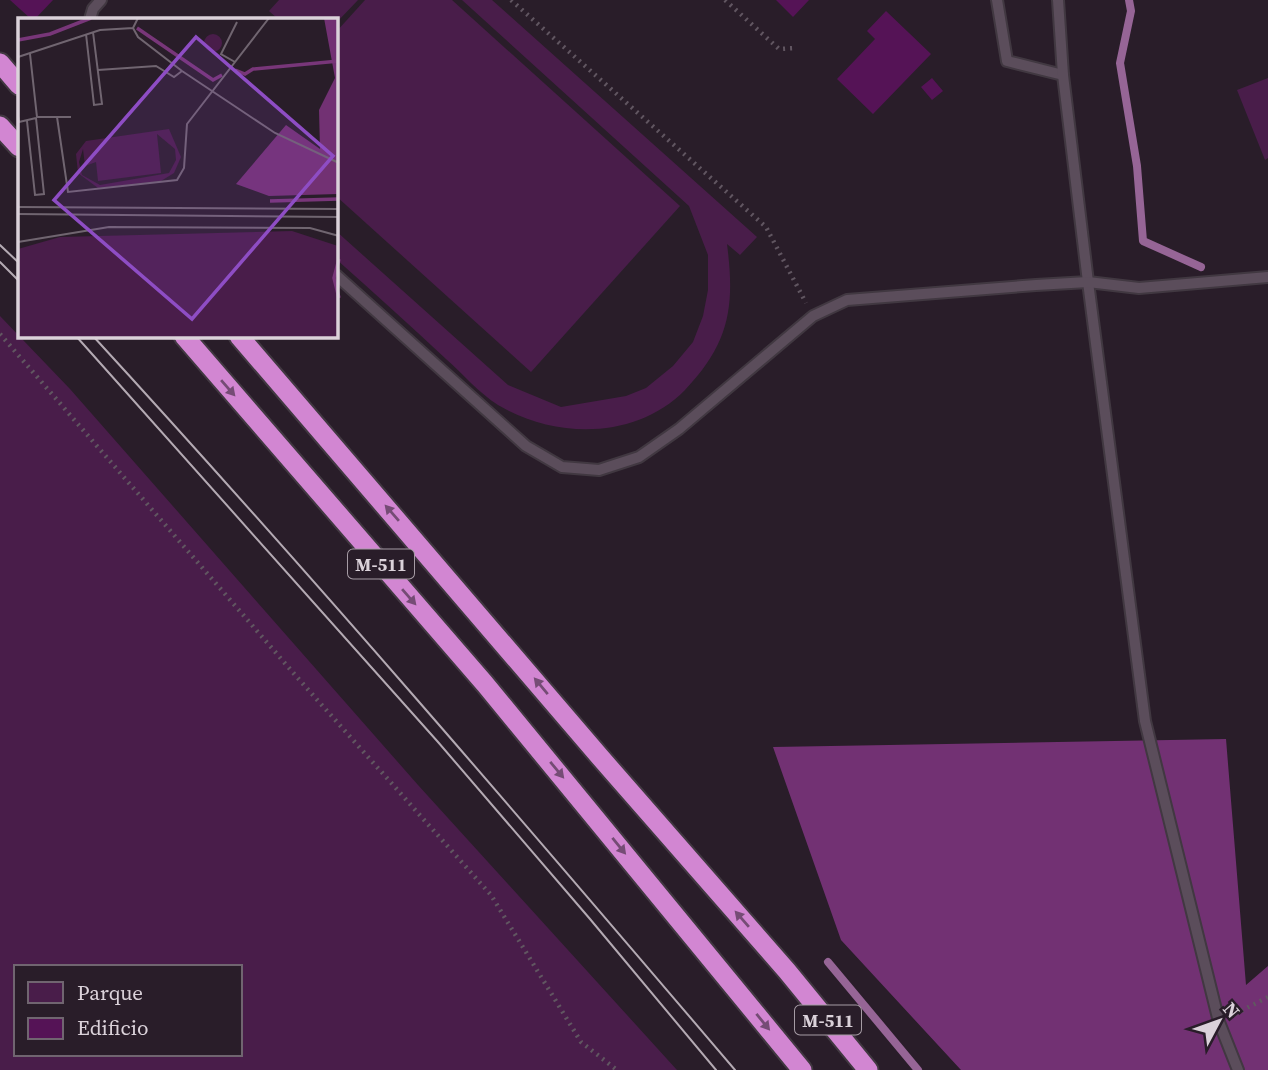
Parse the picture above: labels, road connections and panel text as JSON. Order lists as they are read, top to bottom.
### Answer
{
  "streets": {
    "highway": ["M-511"]
  },
  "legend": ["Parque", "Edificio"],
  "north": "top right"
}
